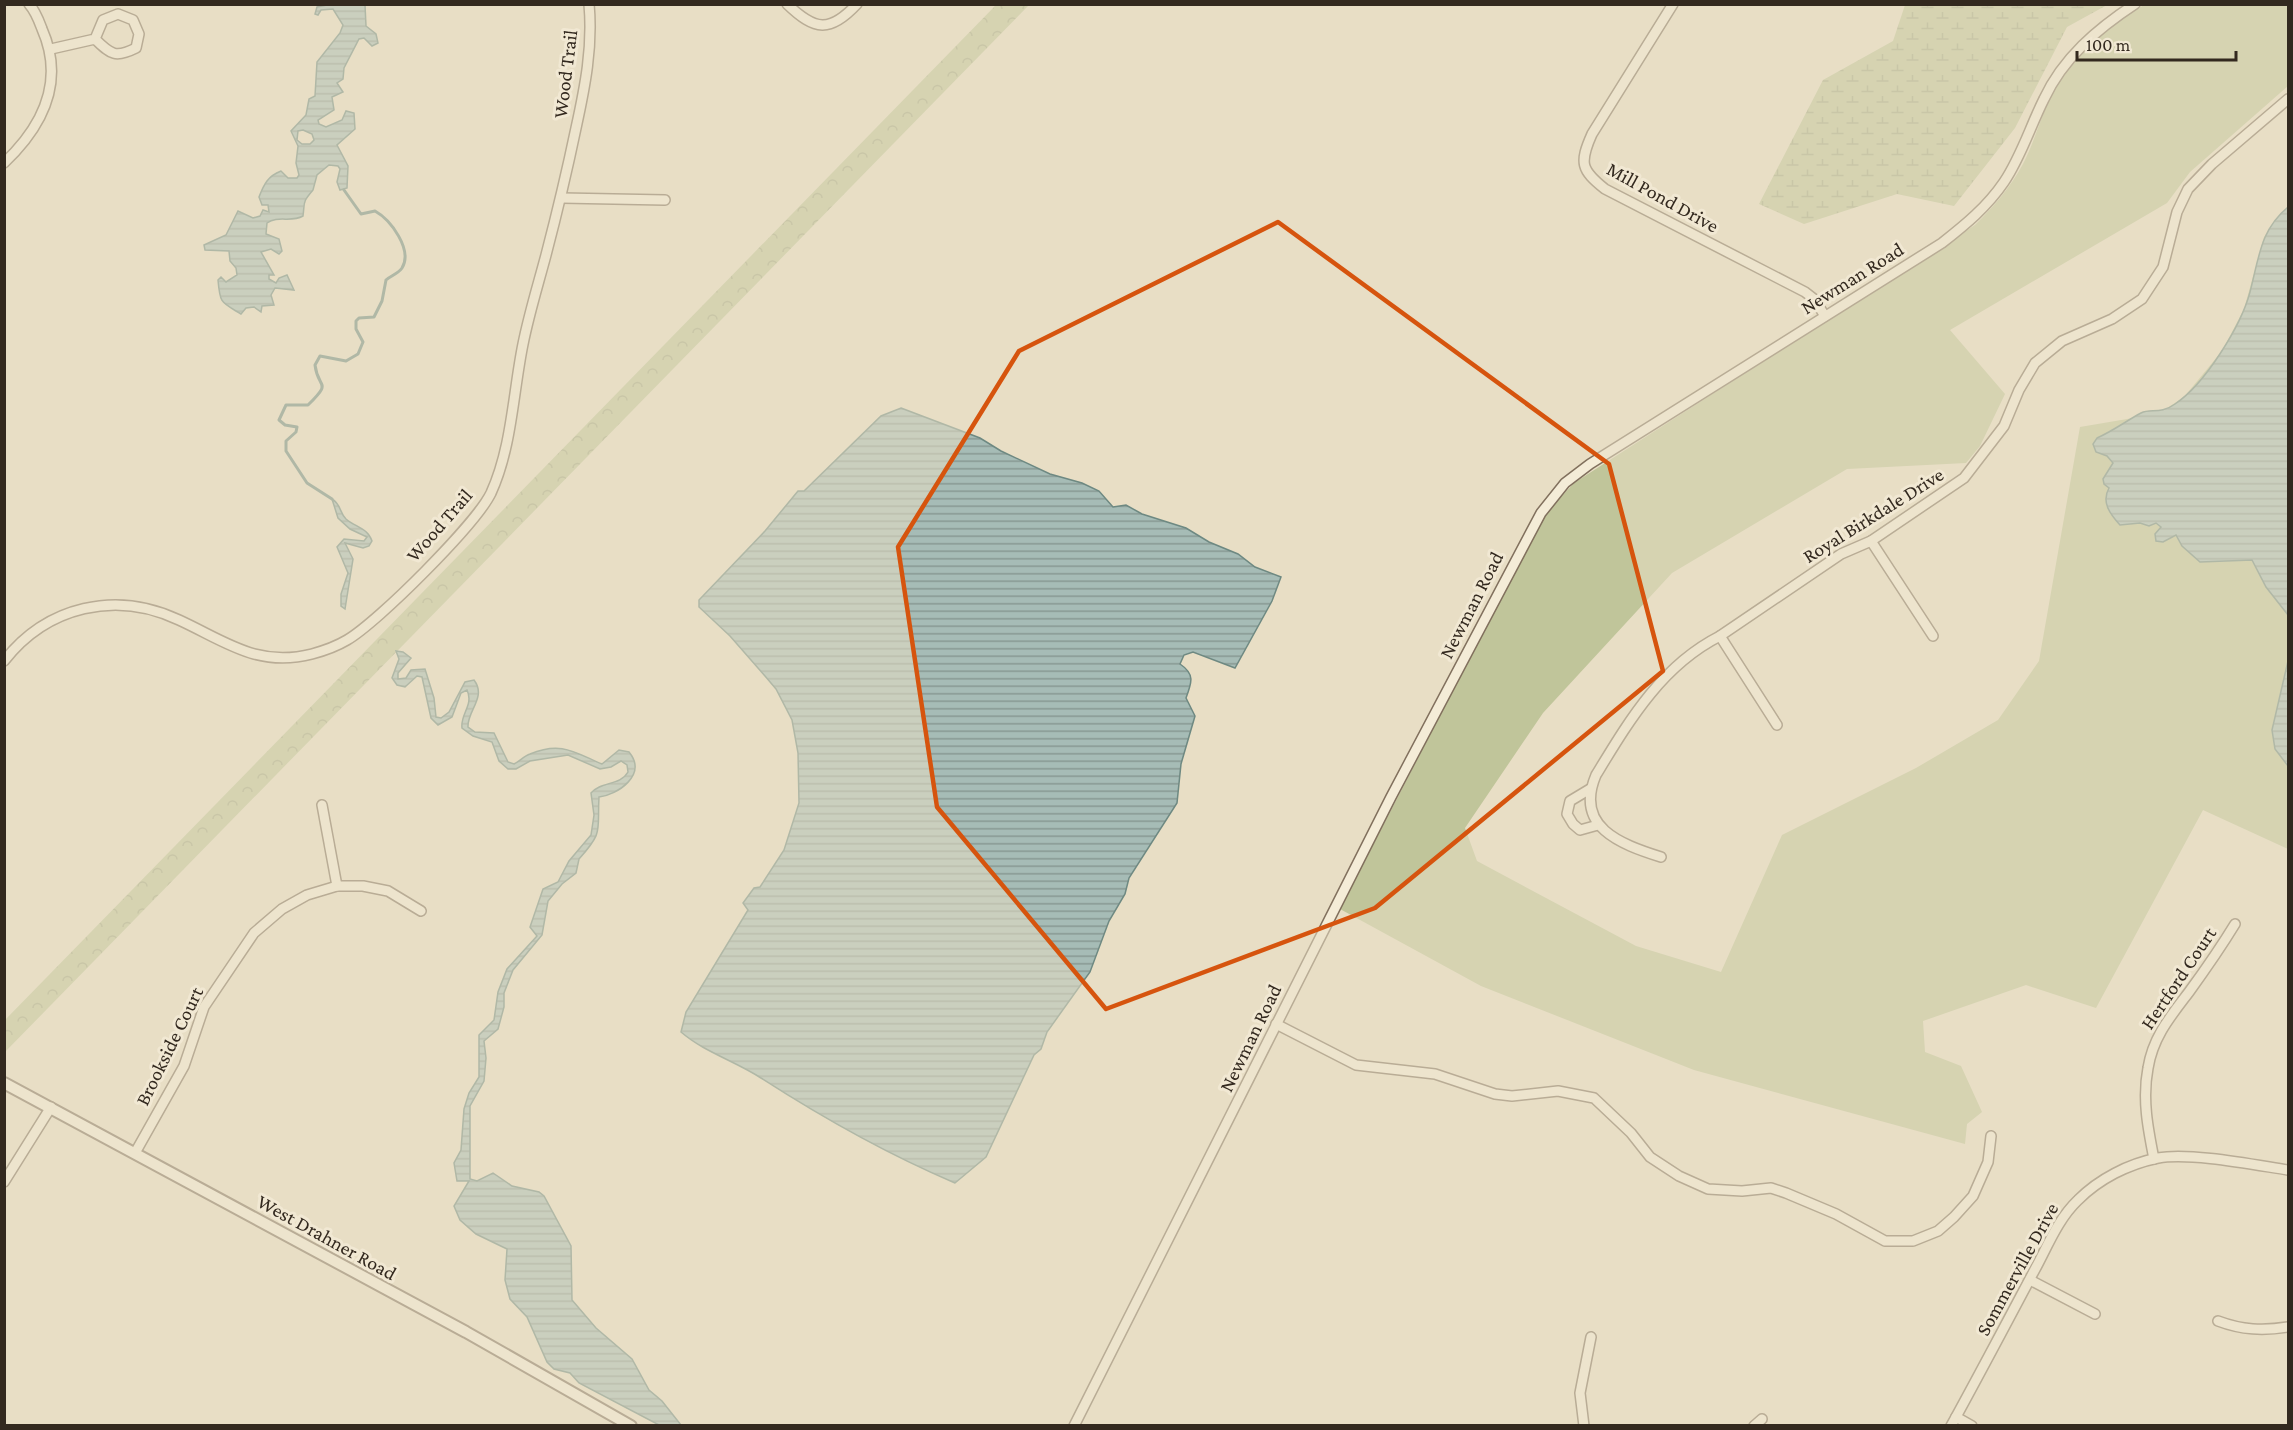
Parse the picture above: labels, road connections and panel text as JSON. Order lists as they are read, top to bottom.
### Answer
{
  "streets": {
    "street": [
      "Wood Trail",
      "Mill Pond Drive",
      "Newman Road",
      "Royal Birkdale Drive",
      "Hertford Court",
      "Brookside Court",
      "West Drahner Road",
      "Sommerville Drive"
    ]
  },
  "crossings": [
    ["Mill Pond Drive", "Newman Road"],
    ["Hertford Court", "Sommerville Drive"],
    ["Brookside Court", "West Drahner Road"]
  ],
  "scale_bar": "100 m"
}
